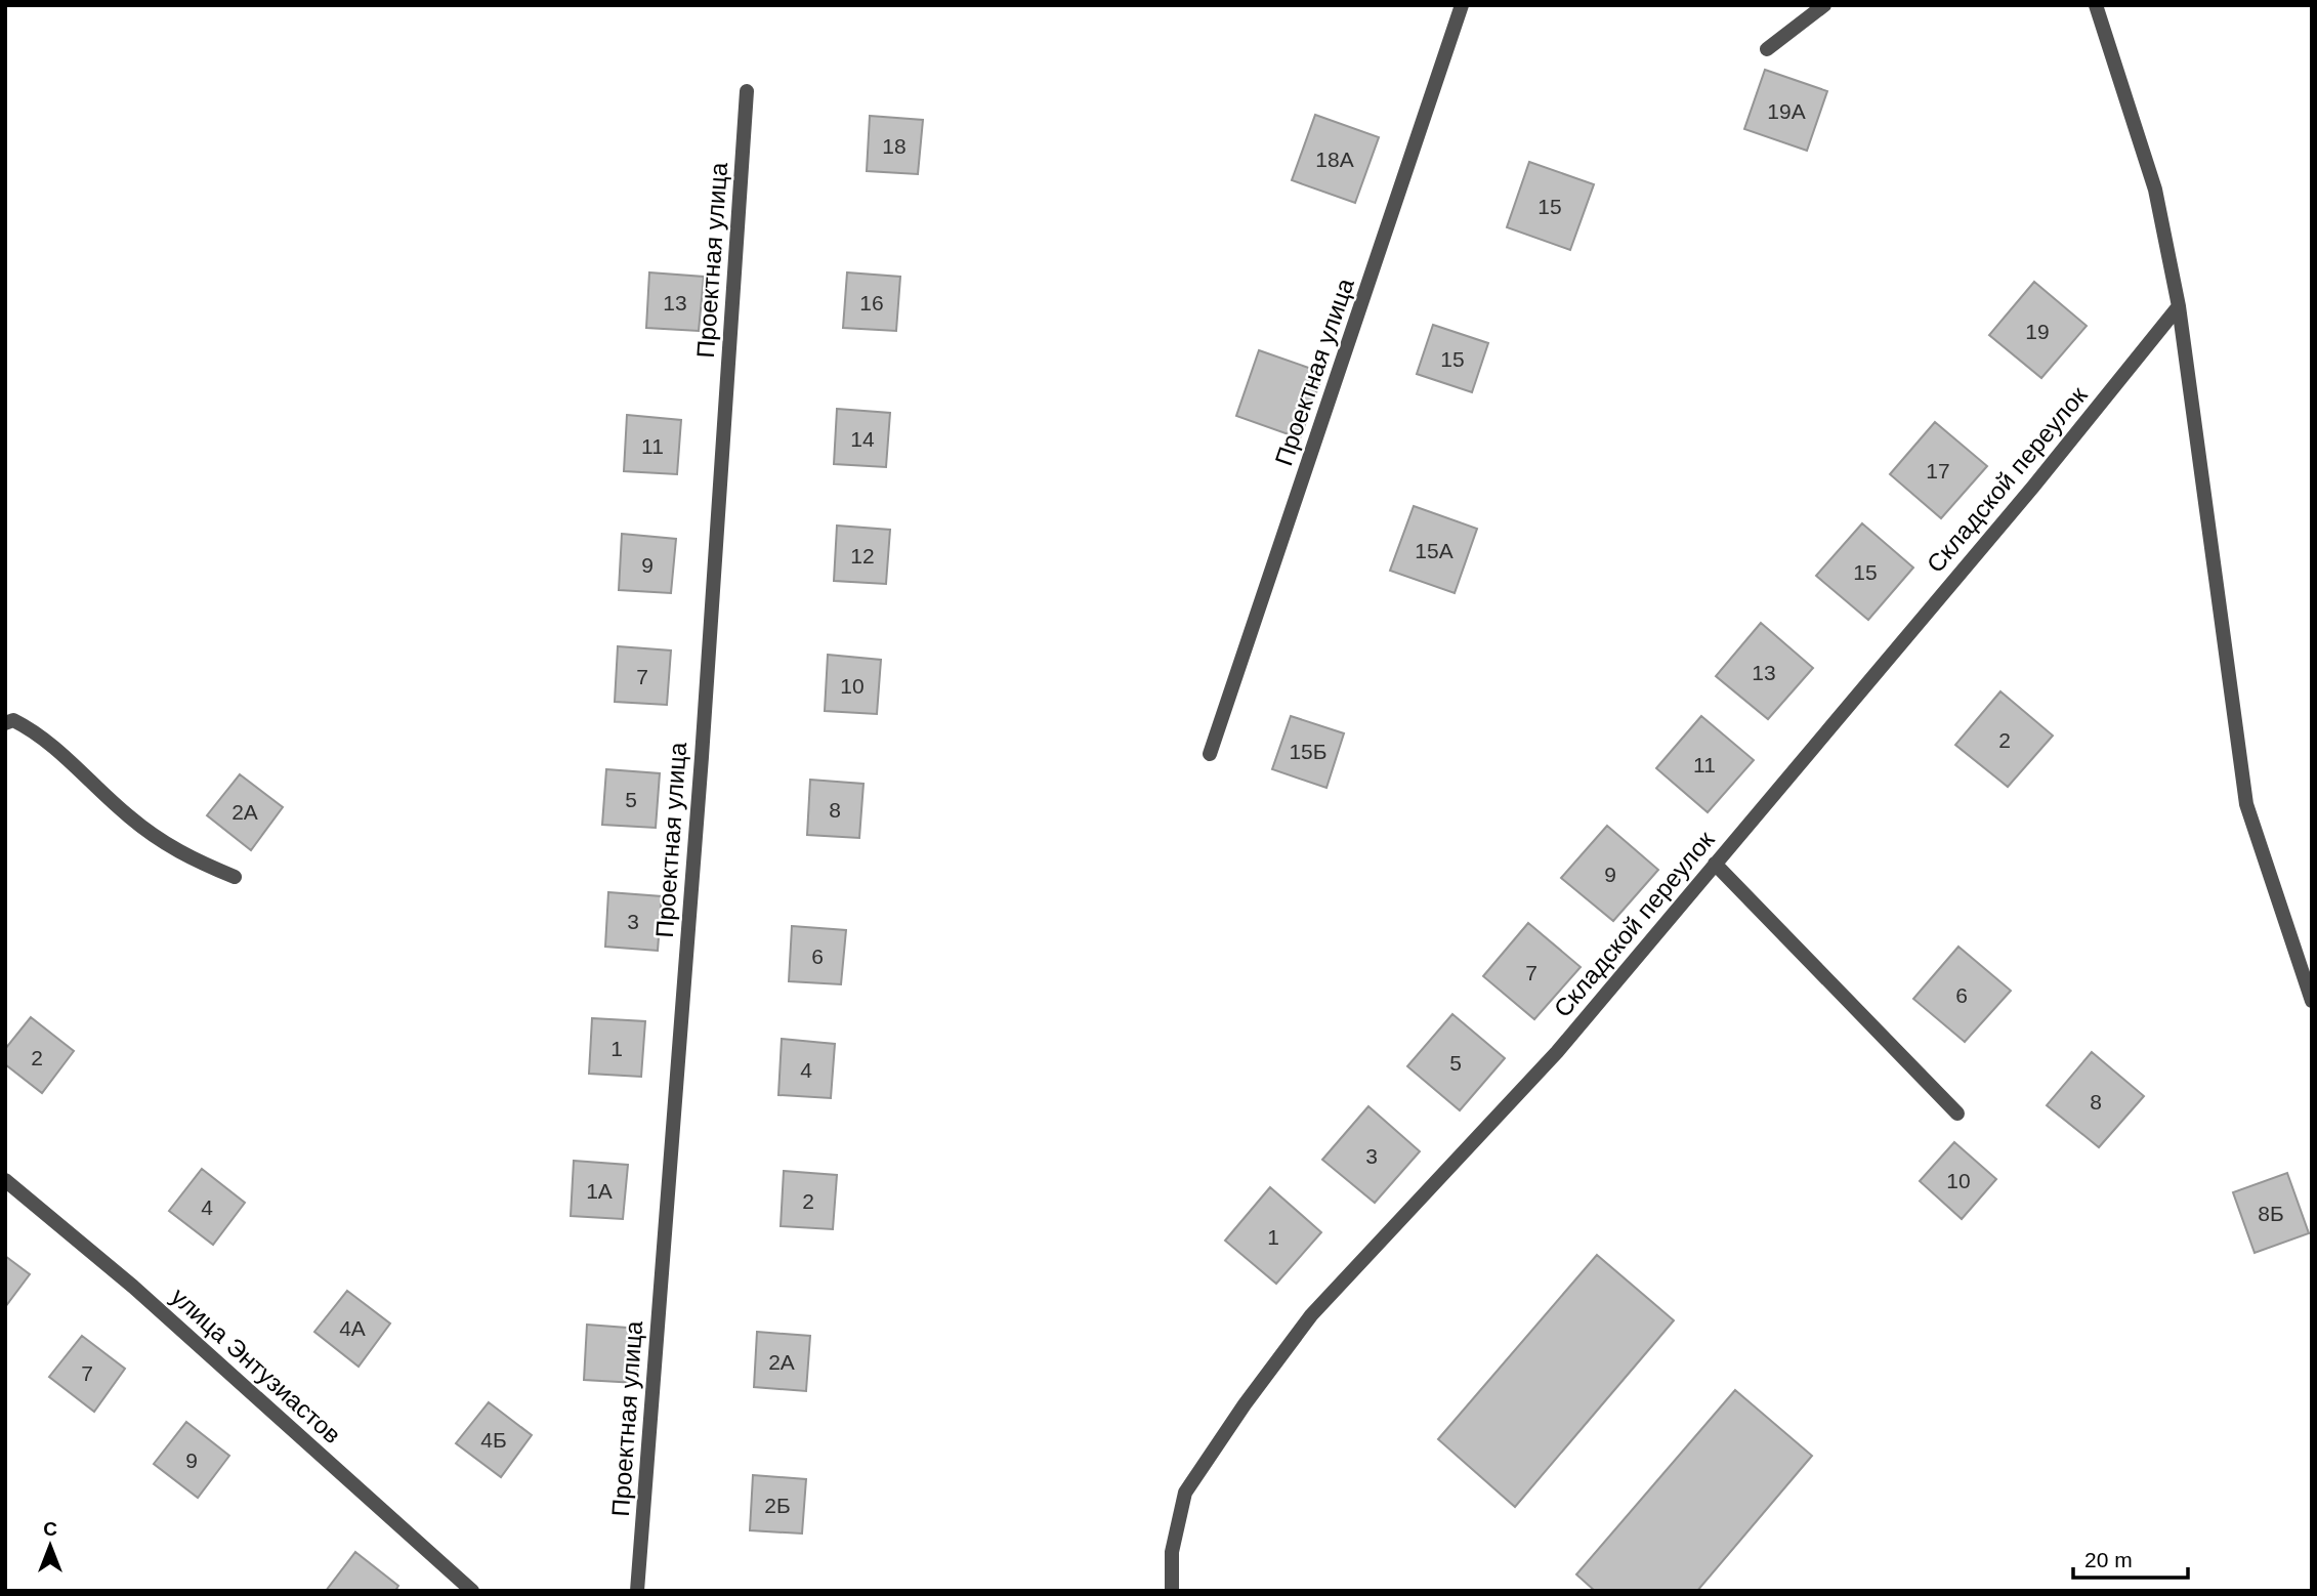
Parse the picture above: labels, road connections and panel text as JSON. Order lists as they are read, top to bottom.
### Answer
{
  "streets": {
    "street": ["Проектная улица", "Складской переулок", "улица Энтузиастов"]
  },
  "house_numbers": [
    "19А",
    "18",
    "18А",
    "15",
    "13",
    "16",
    "19",
    "15",
    "14",
    "11",
    "17",
    "15А",
    "12",
    "9",
    "15",
    "13",
    "7",
    "10",
    "2",
    "15Б",
    "11",
    "5",
    "8",
    "2А",
    "9",
    "3",
    "6",
    "7",
    "6",
    "1",
    "2",
    "5",
    "4",
    "8",
    "3",
    "10",
    "1А",
    "2",
    "4",
    "8Б",
    "1",
    "4А",
    "2А",
    "7",
    "4Б",
    "9",
    "2Б"
  ],
  "scale_bar": "20 m",
  "north": "top"
}
